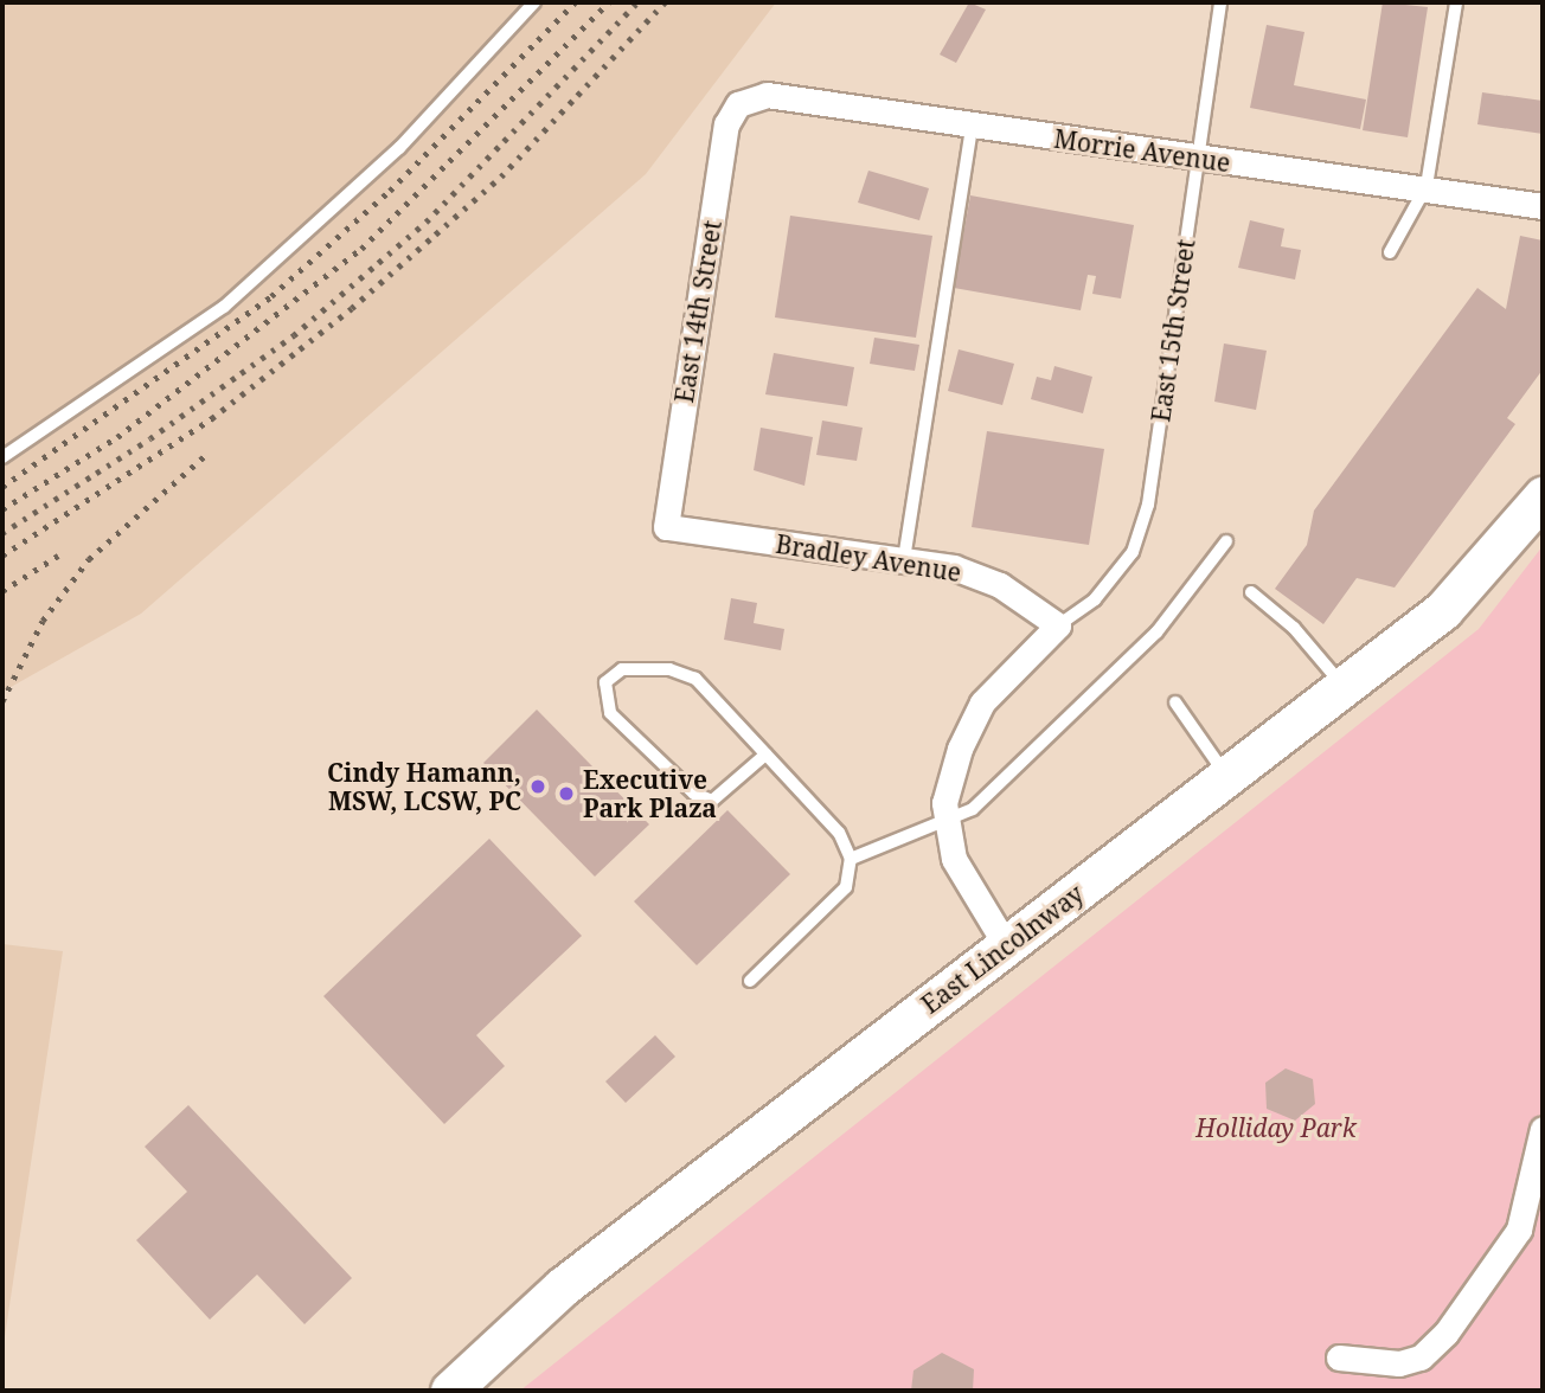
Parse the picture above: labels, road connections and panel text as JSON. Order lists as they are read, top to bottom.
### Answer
{
  "streets": {
    "main road": ["East Lincolnway"],
    "street": ["Morrie Avenue", "East 14th Street", "Bradley Avenue"],
    "lane": ["East 15th Street"]
  },
  "crossings": [
    ["Morrie Avenue", "East 14th Street"],
    ["Morrie Avenue", "East 15th Street"],
    ["East 14th Street", "Bradley Avenue"],
    ["East 15th Street", "Bradley Avenue"]
  ],
  "parks": ["Holliday Park"],
  "places": ["Cindy Hamann, MSW, LCSW, PC", "Executive Park Plaza"]
}
